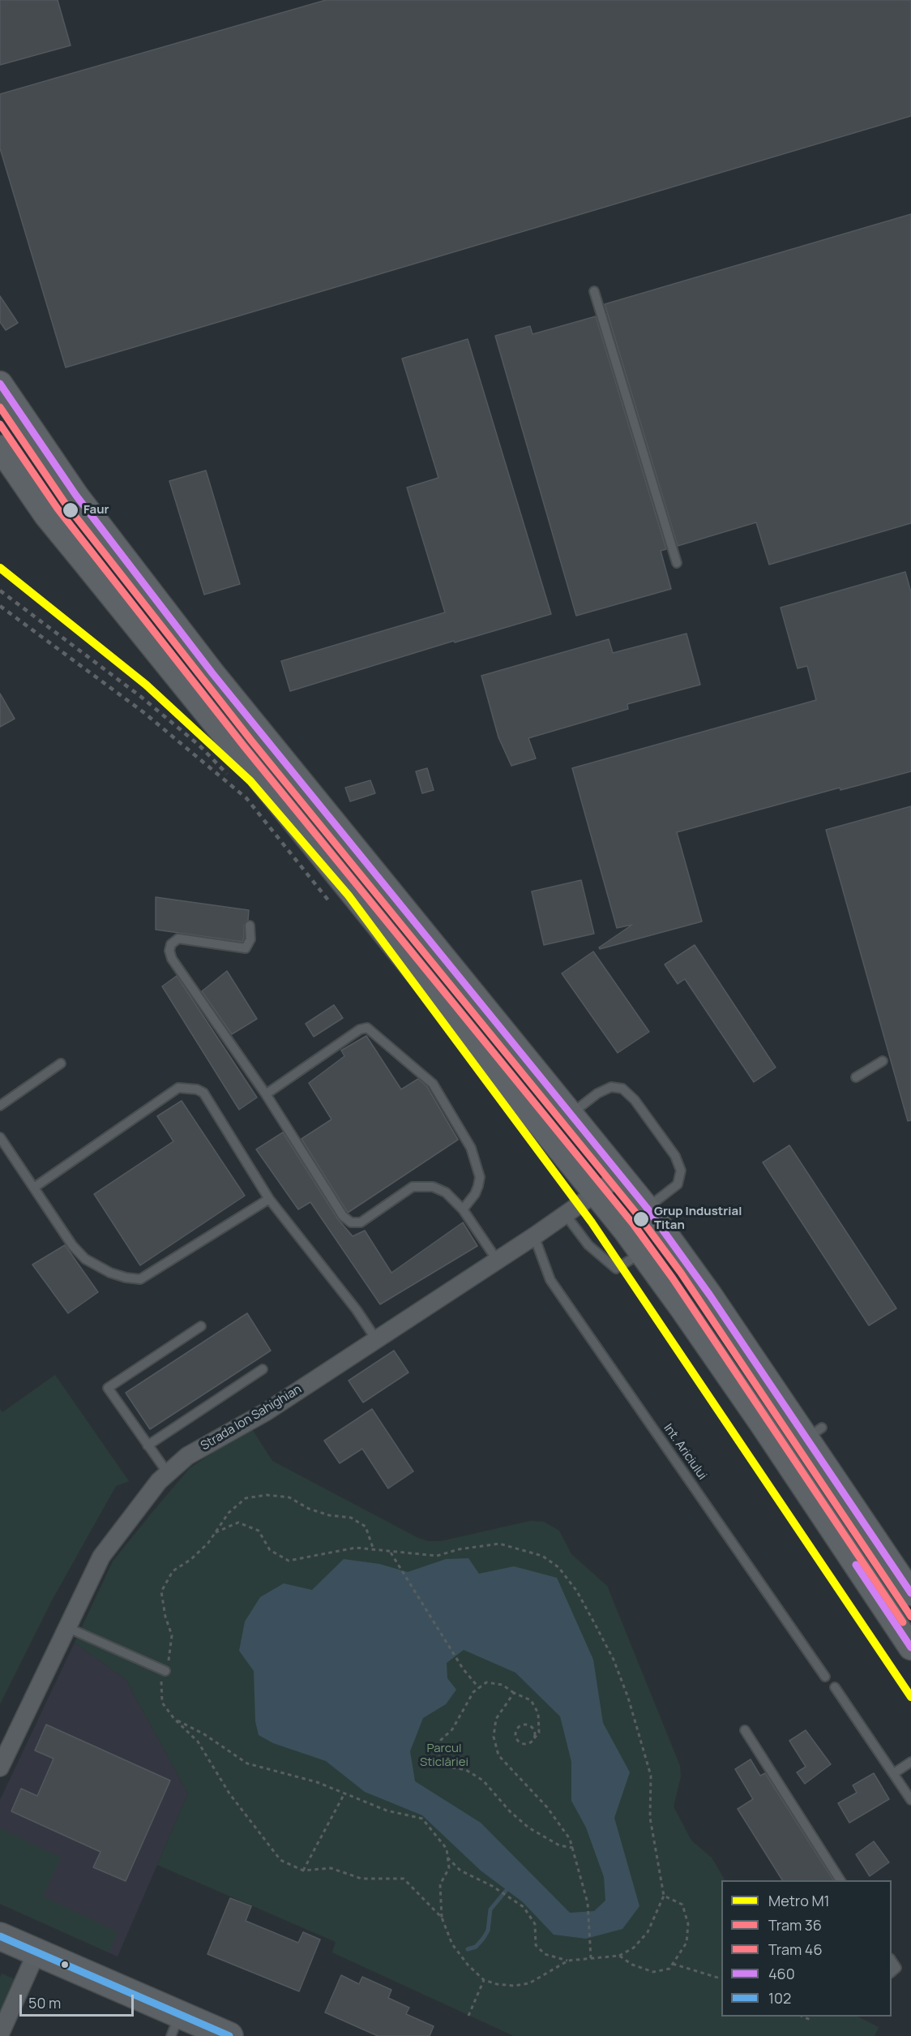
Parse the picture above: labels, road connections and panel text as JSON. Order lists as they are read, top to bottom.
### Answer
{
  "streets": {
    "street": ["Strada Ion Sahighian"],
    "lane": ["Int. Ariciului"]
  },
  "crossings": [
    ["Strada Ion Sahighian", "Int. Ariciului"]
  ],
  "parks": ["Parcul Sticlăriei"],
  "places": ["Faur", "Grup Industrial Titan"],
  "lines": [
    "transit line 460",
    "tram line 36",
    "tram line 46",
    "metro line M1",
    "transit line 102"
  ],
  "legend": [
    "Metro M1",
    "Tram 36",
    "Tram 46",
    "460",
    "102"
  ],
  "scale_bar": "50 m"
}
